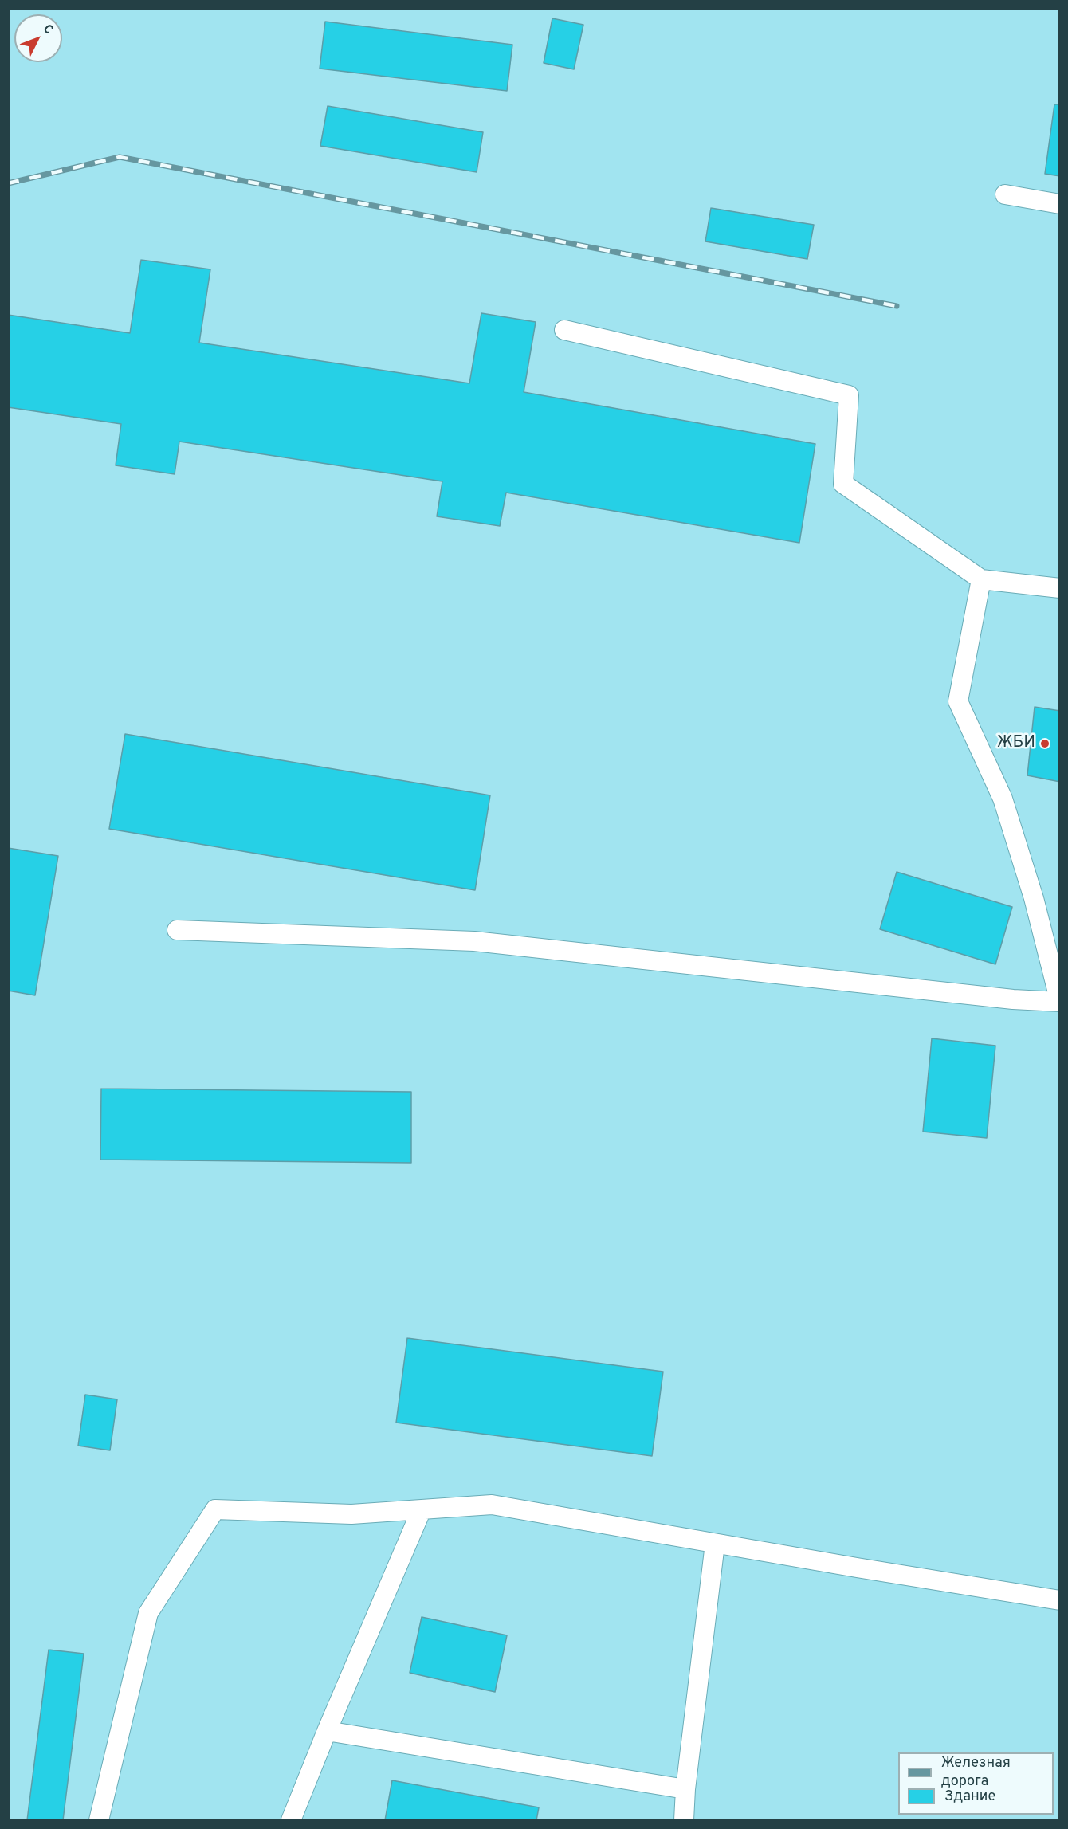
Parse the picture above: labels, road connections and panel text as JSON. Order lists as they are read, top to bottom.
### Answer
{
  "places": ["ЖБИ"],
  "legend": ["Железная дорога", "Здание"],
  "north": "top right"
}
